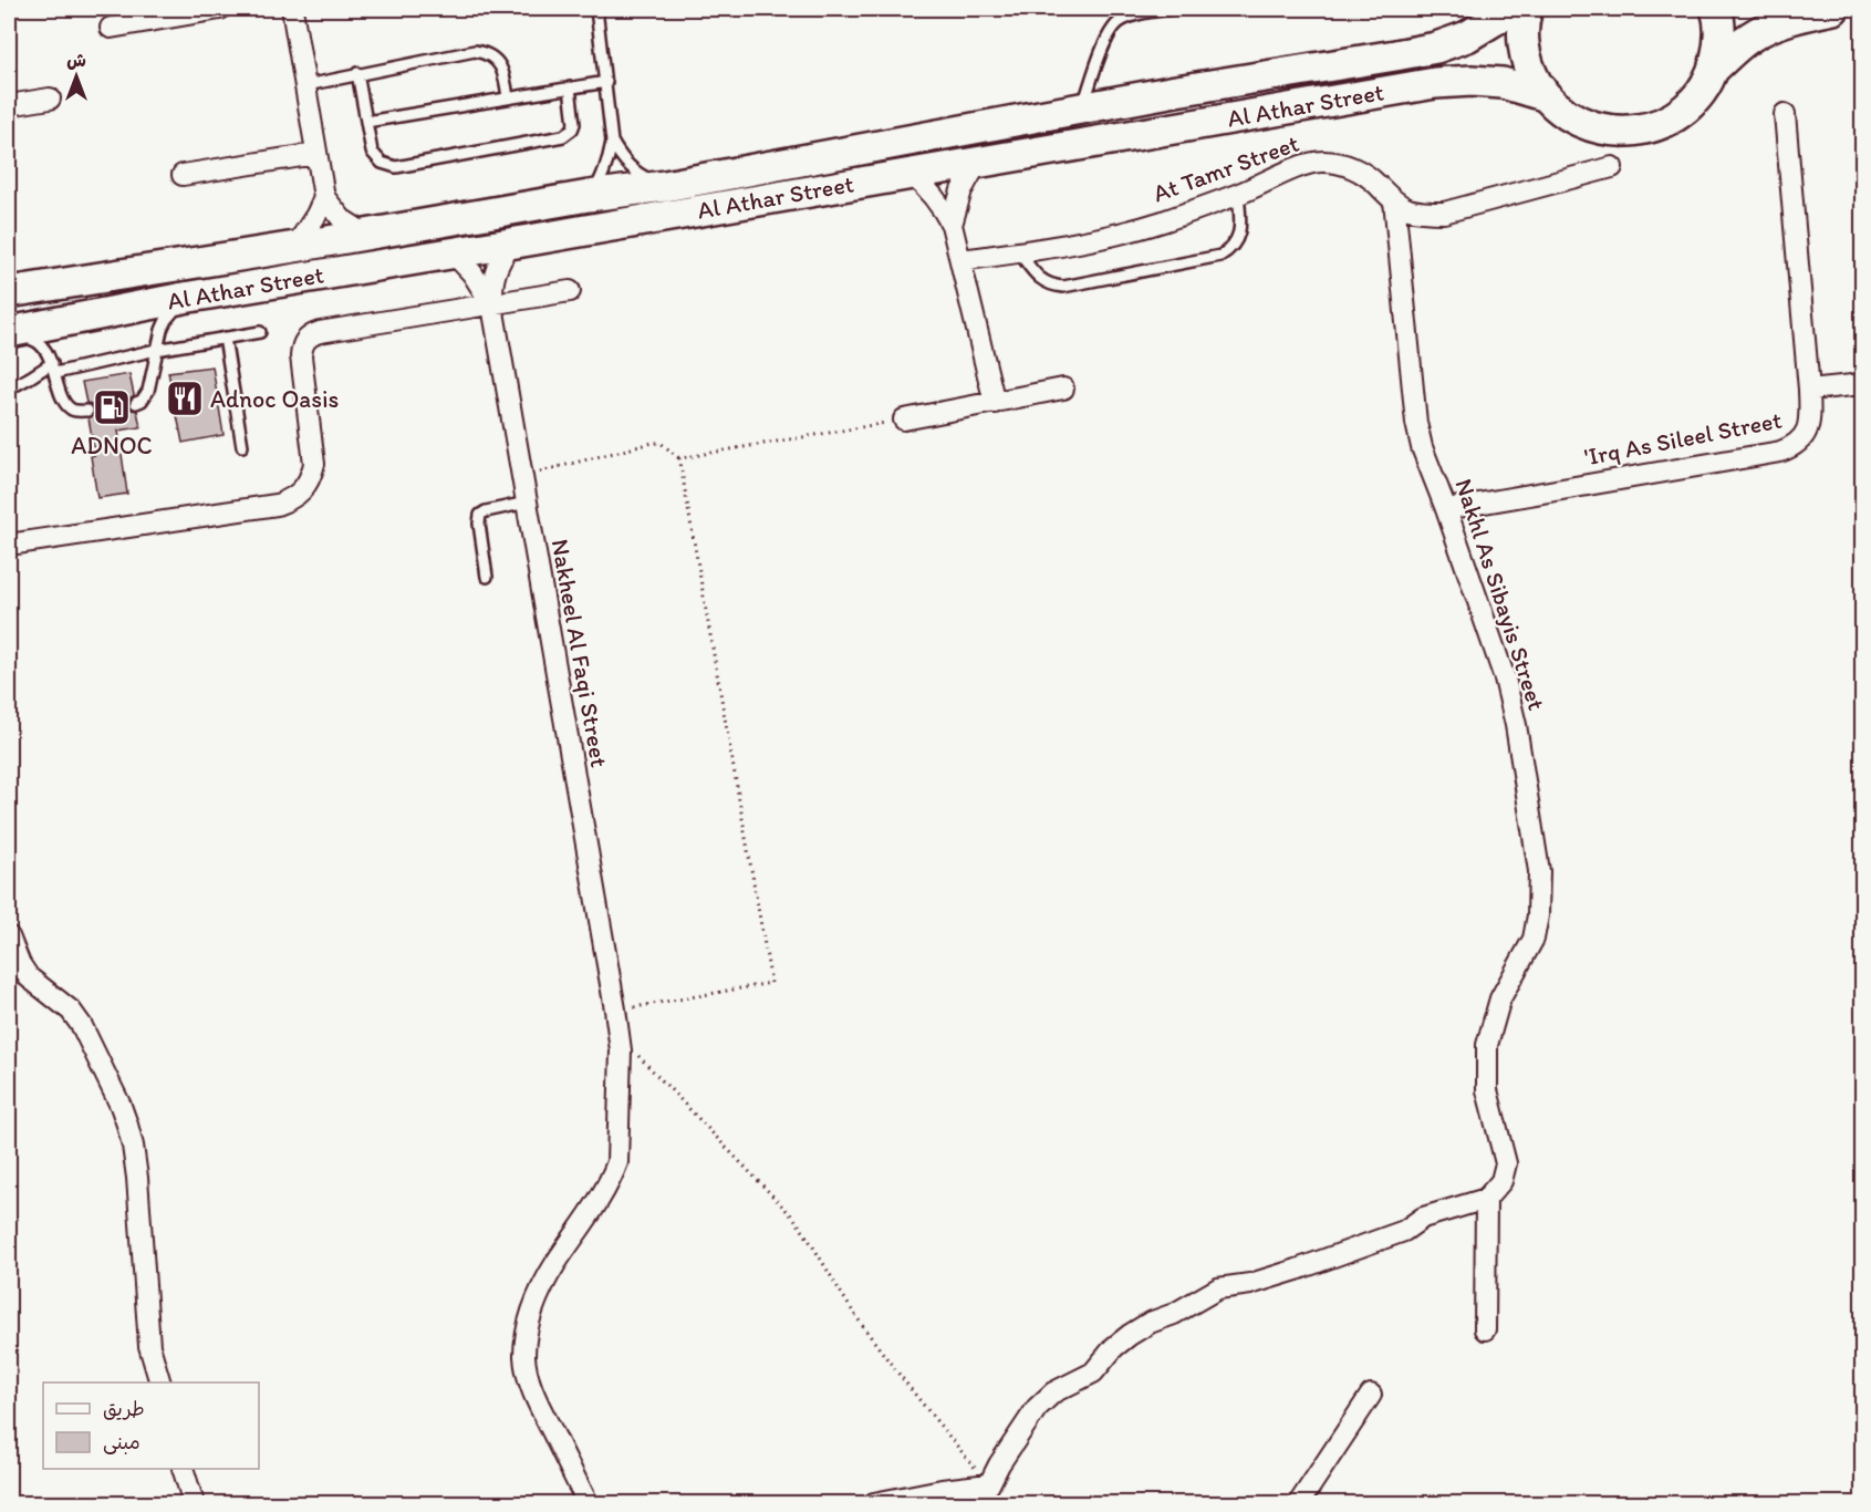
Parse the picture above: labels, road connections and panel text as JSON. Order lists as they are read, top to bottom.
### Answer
{
  "streets": {
    "street": [
      "Al Athar Street",
      "At Tamr Street",
      "'Irq As Sileel Street",
      "Nakhl As Sibayis Street",
      "Nakheel Al Faqi Street"
    ]
  },
  "crossings": [
    ["Al Athar Street", "Nakheel Al Faqi Street"],
    ["At Tamr Street", "Nakhl As Sibayis Street"],
    ["'Irq As Sileel Street", "Nakhl As Sibayis Street"]
  ],
  "places": {
    "restaurant": ["Adnoc Oasis"],
    "fuel station": ["ADNOC"]
  },
  "legend": ["طريق", "مبنى"],
  "north": "top"
}
